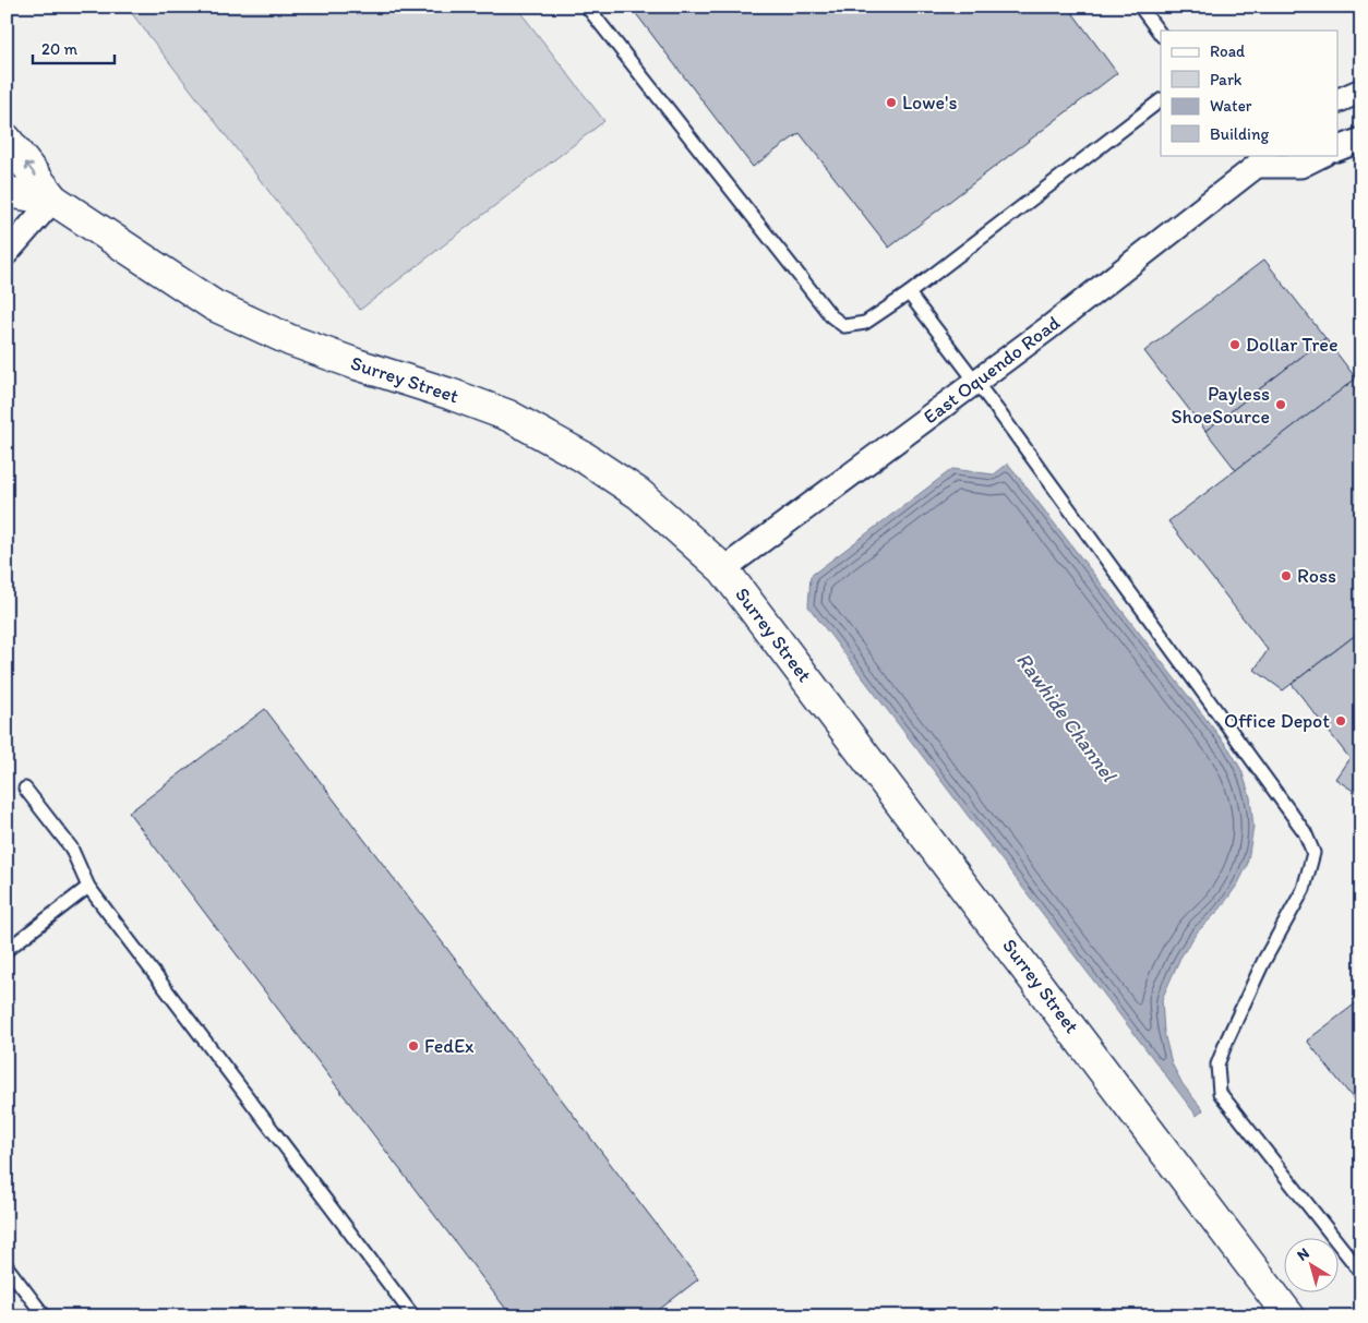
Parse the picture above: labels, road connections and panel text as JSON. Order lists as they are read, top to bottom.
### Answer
{
  "streets": {
    "street": ["East Oquendo Road", "Surrey Street"]
  },
  "crossings": [
    ["East Oquendo Road", "Surrey Street"]
  ],
  "water": ["Rawhide Channel"],
  "places": [
    "Lowe's",
    "Dollar Tree",
    "Payless ShoeSource",
    "Ross",
    "Office Depot",
    "FedEx"
  ],
  "legend": [
    "Road",
    "Park",
    "Water",
    "Building"
  ],
  "scale_bar": "20 m",
  "north": "top left"
}
